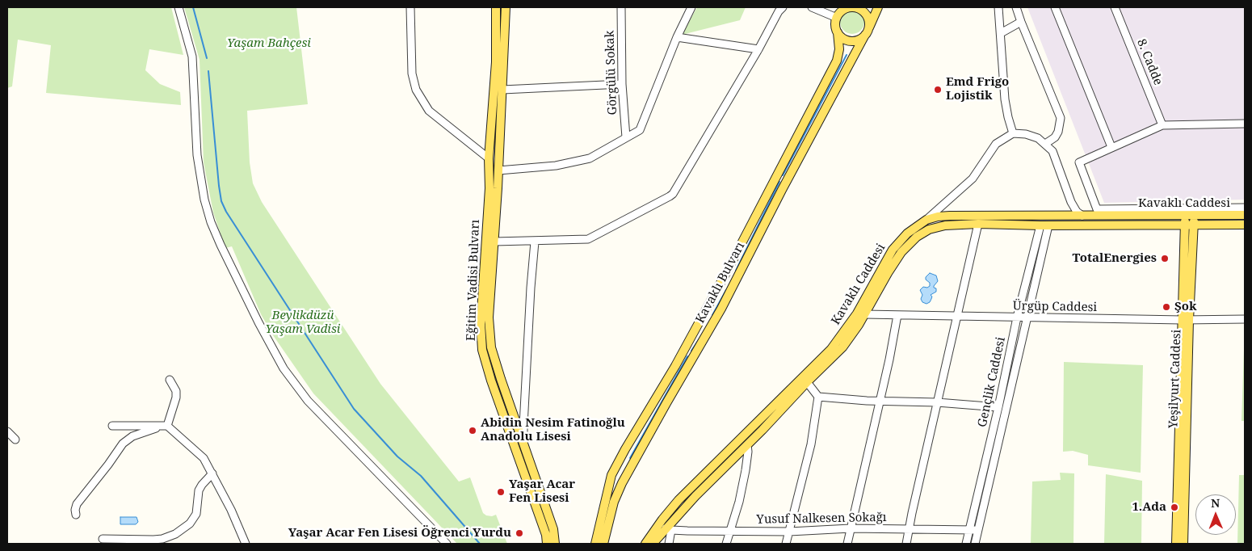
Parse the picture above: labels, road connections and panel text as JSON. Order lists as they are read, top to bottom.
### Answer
{
  "streets": {
    "main road": [
      "Kavaklı Caddesi",
      "Eğitim Vadisi Bulvarı",
      "Kavaklı Bulvarı",
      "Yeşilyurt Caddesi"
    ],
    "street": [
      "8. Cadde",
      "Görgülü Sokak",
      "Ürgüp Caddesi",
      "Gençlik Caddesi",
      "Yusuf Nalkesen Sokağı"
    ]
  },
  "crossings": [
    ["Kavaklı Caddesi", "Ürgüp Caddesi"],
    ["Kavaklı Caddesi", "Yeşilyurt Caddesi"],
    ["Kavaklı Caddesi", "Gençlik Caddesi"],
    ["Kavaklı Caddesi", "Yusuf Nalkesen Sokağı"],
    ["Ürgüp Caddesi", "Yeşilyurt Caddesi"],
    ["Ürgüp Caddesi", "Gençlik Caddesi"],
    ["Gençlik Caddesi", "Yusuf Nalkesen Sokağı"]
  ],
  "parks": ["Yaşam Bahçesi", "Beylikdüzü Yaşam Vadisi"],
  "places": [
    "Emd Frigo Lojistik",
    "TotalEnergies",
    "Şok",
    "Abidin Nesim Fatinoğlu Anadolu Lisesi",
    "Yaşar Acar Fen Lisesi",
    "1.Ada",
    "Yaşar Acar Fen Lisesi Öğrenci Yurdu"
  ],
  "north": "top"
}
